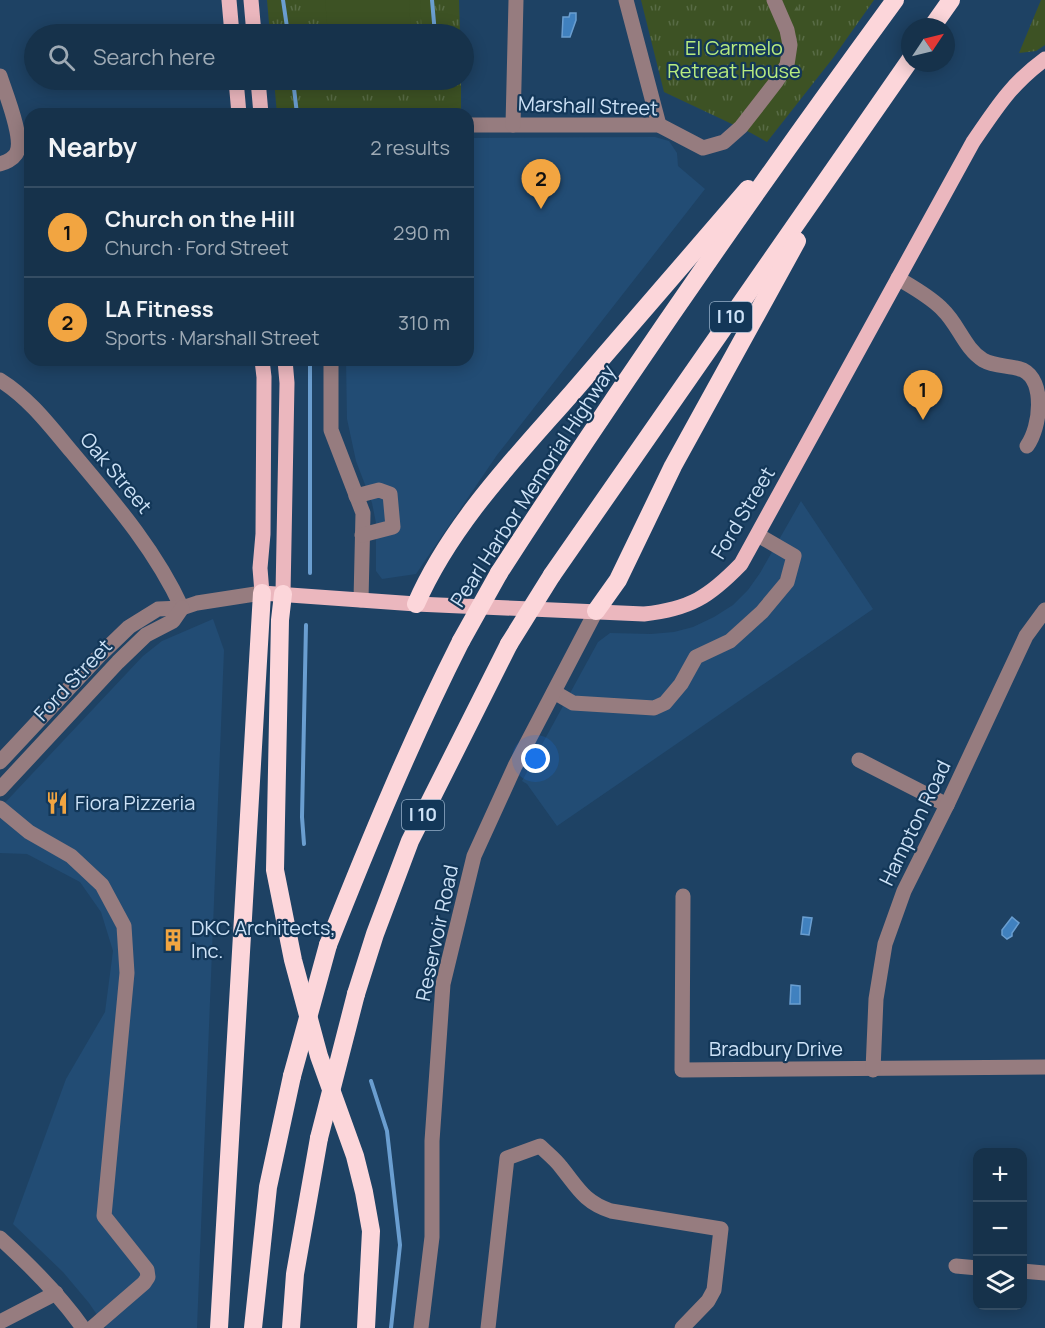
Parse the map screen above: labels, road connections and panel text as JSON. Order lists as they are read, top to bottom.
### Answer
{
  "streets": {
    "highway": ["I 10", "Pearl Harbor Memorial Highway"],
    "main road": ["Ford Street"],
    "street": [
      "Marshall Street",
      "Oak Street",
      "Hampton Road",
      "Reservoir Road",
      "Bradbury Drive"
    ]
  },
  "crossings": [
    ["Oak Street", "Ford Street"],
    ["Ford Street", "Reservoir Road"],
    ["Hampton Road", "Bradbury Drive"]
  ],
  "parks": ["El Carmelo Retreat House"],
  "places": {
    "restaurant": ["Fiora Pizzeria"],
    "building": ["DKC Architects, Inc."]
  },
  "north": "top right",
  "page": {
    "search": "Search here",
    "heading": ["Nearby", "2 results"],
    "pins": ["2", "1"],
    "list": [
      {
        "mark": "1",
        "name": "Church on the Hill",
        "note": "Church · Ford Street",
        "value": "290 m"
      },
      {
        "mark": "2",
        "name": "LA Fitness",
        "note": "Sports · Marshall Street",
        "value": "310 m"
      }
    ],
    "map_buttons": ["+", "−"]
  }
}
